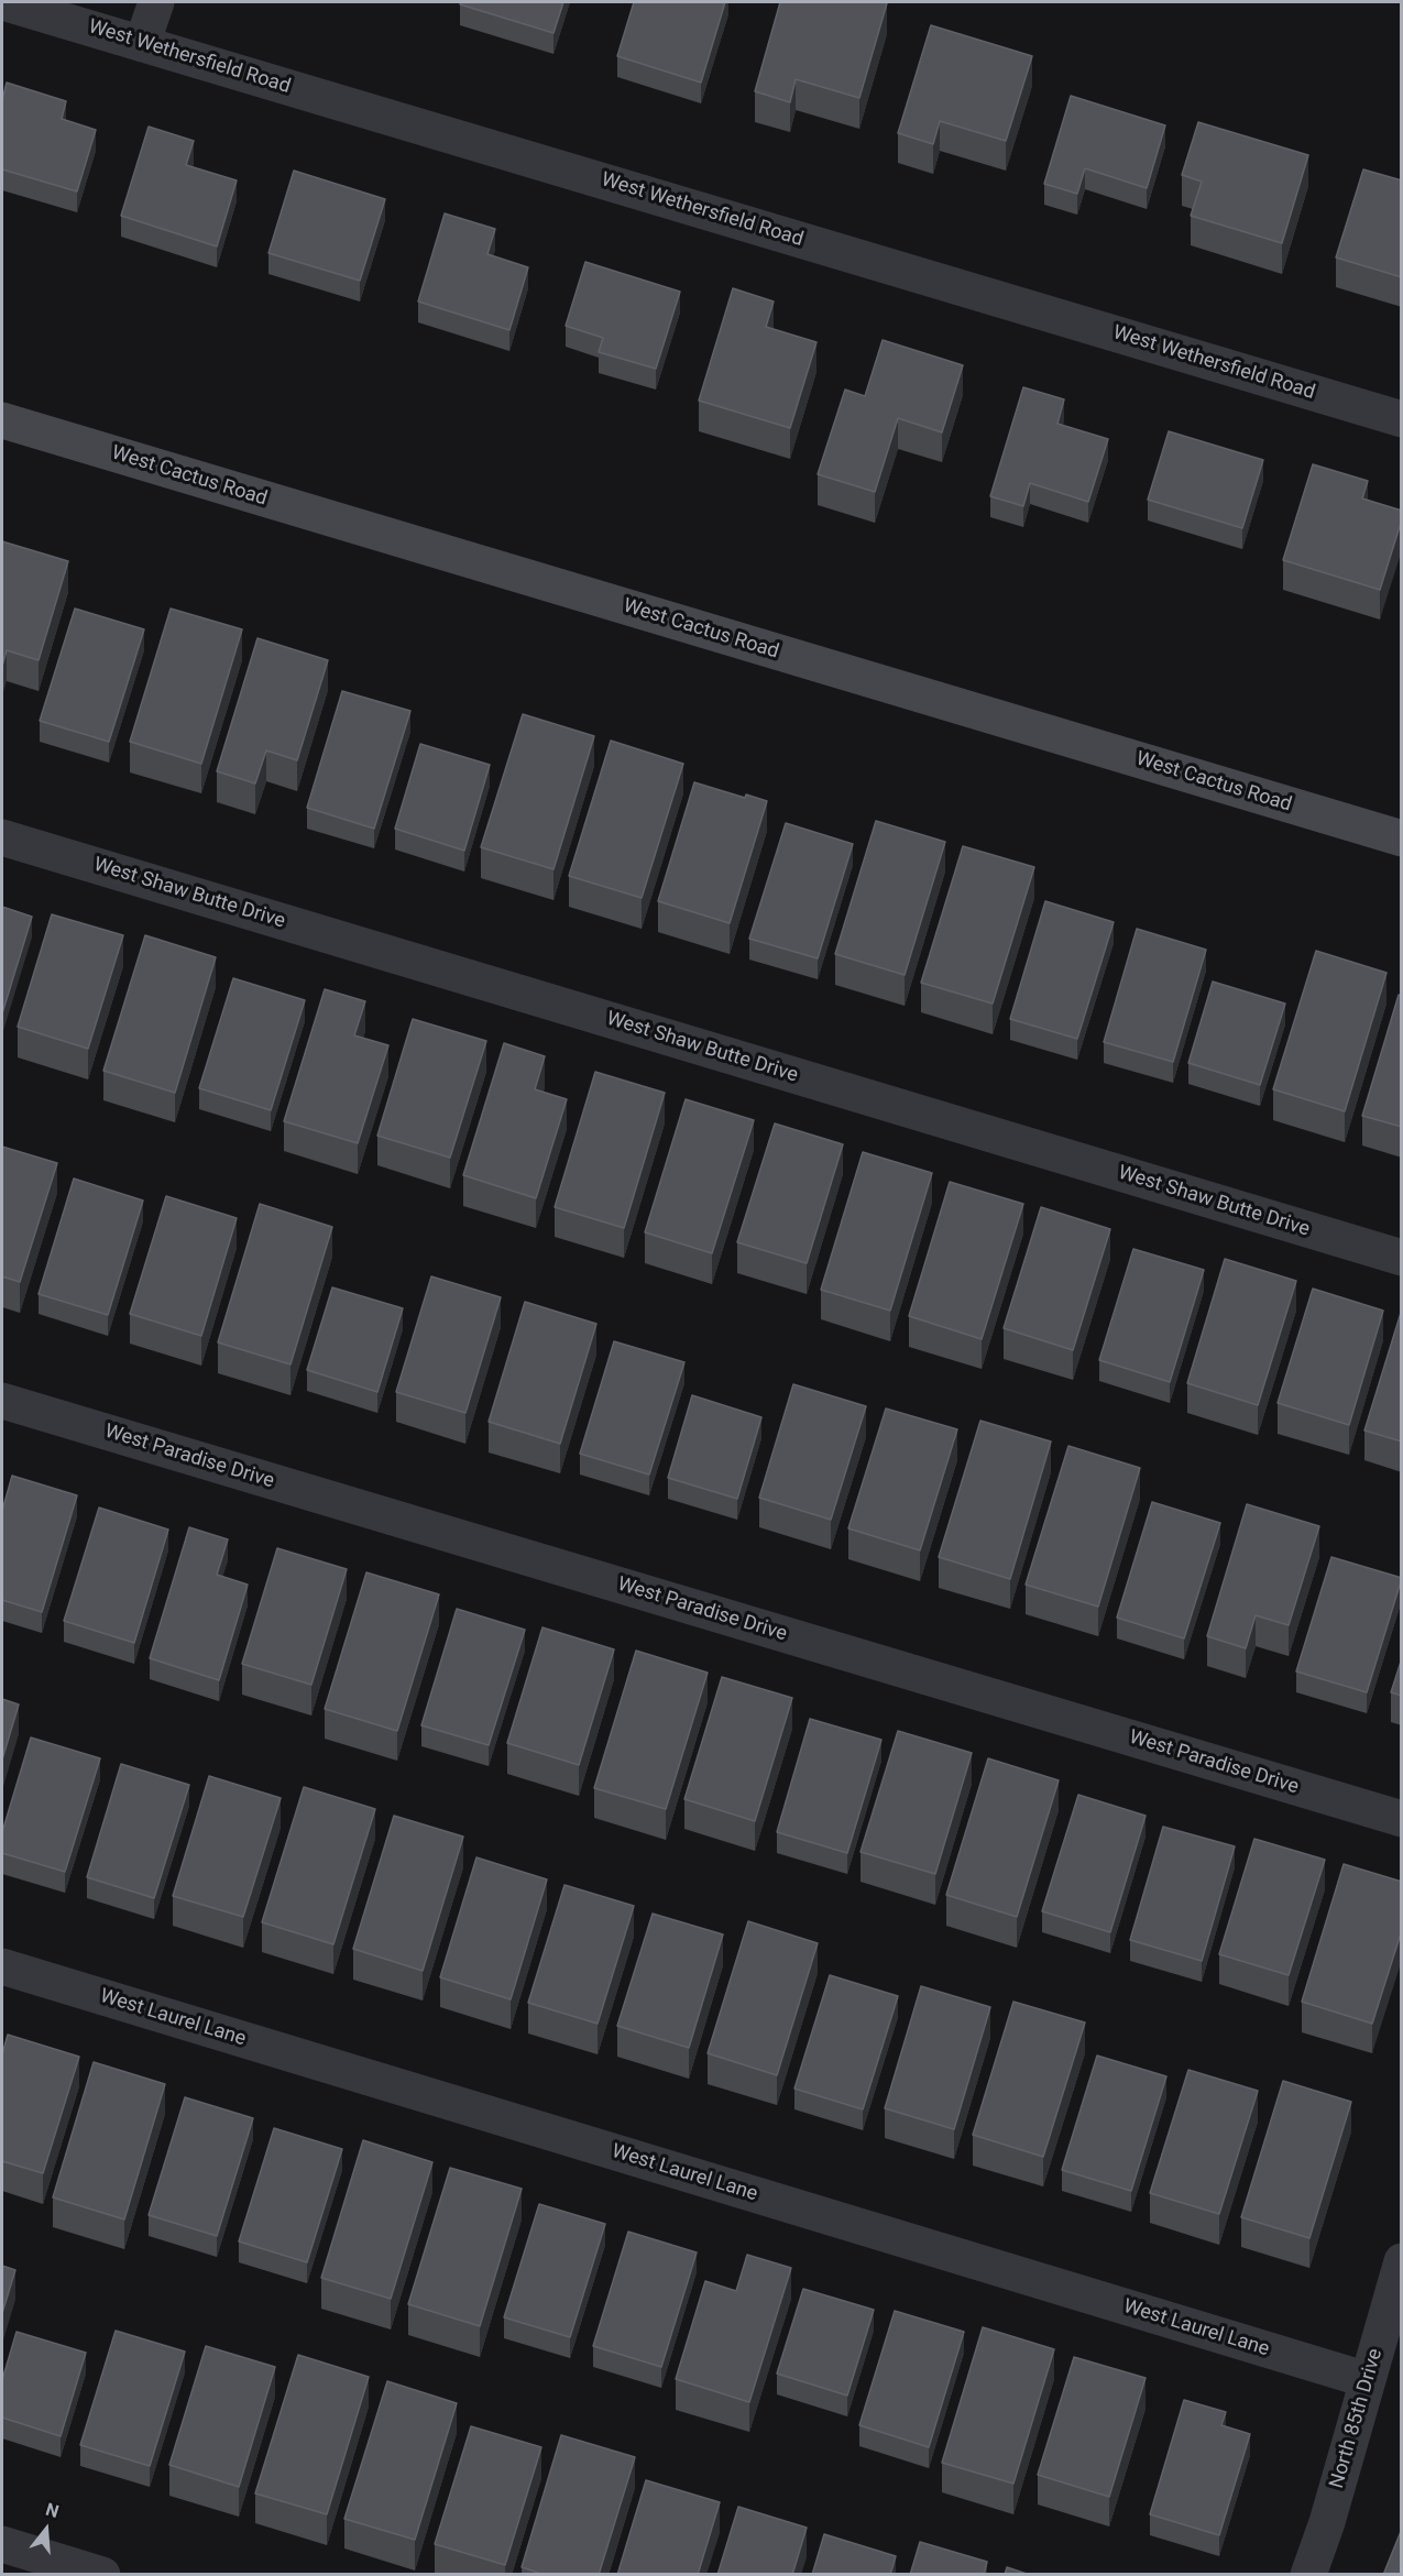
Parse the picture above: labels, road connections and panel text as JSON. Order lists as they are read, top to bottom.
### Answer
{
  "streets": {
    "main road": ["West Cactus Road"],
    "street": [
      "West Wethersfield Road",
      "West Shaw Butte Drive",
      "West Paradise Drive",
      "West Laurel Lane",
      "North 85th Drive"
    ]
  },
  "crossings": [
    ["West Laurel Lane", "North 85th Drive"]
  ],
  "north": "top"
}
